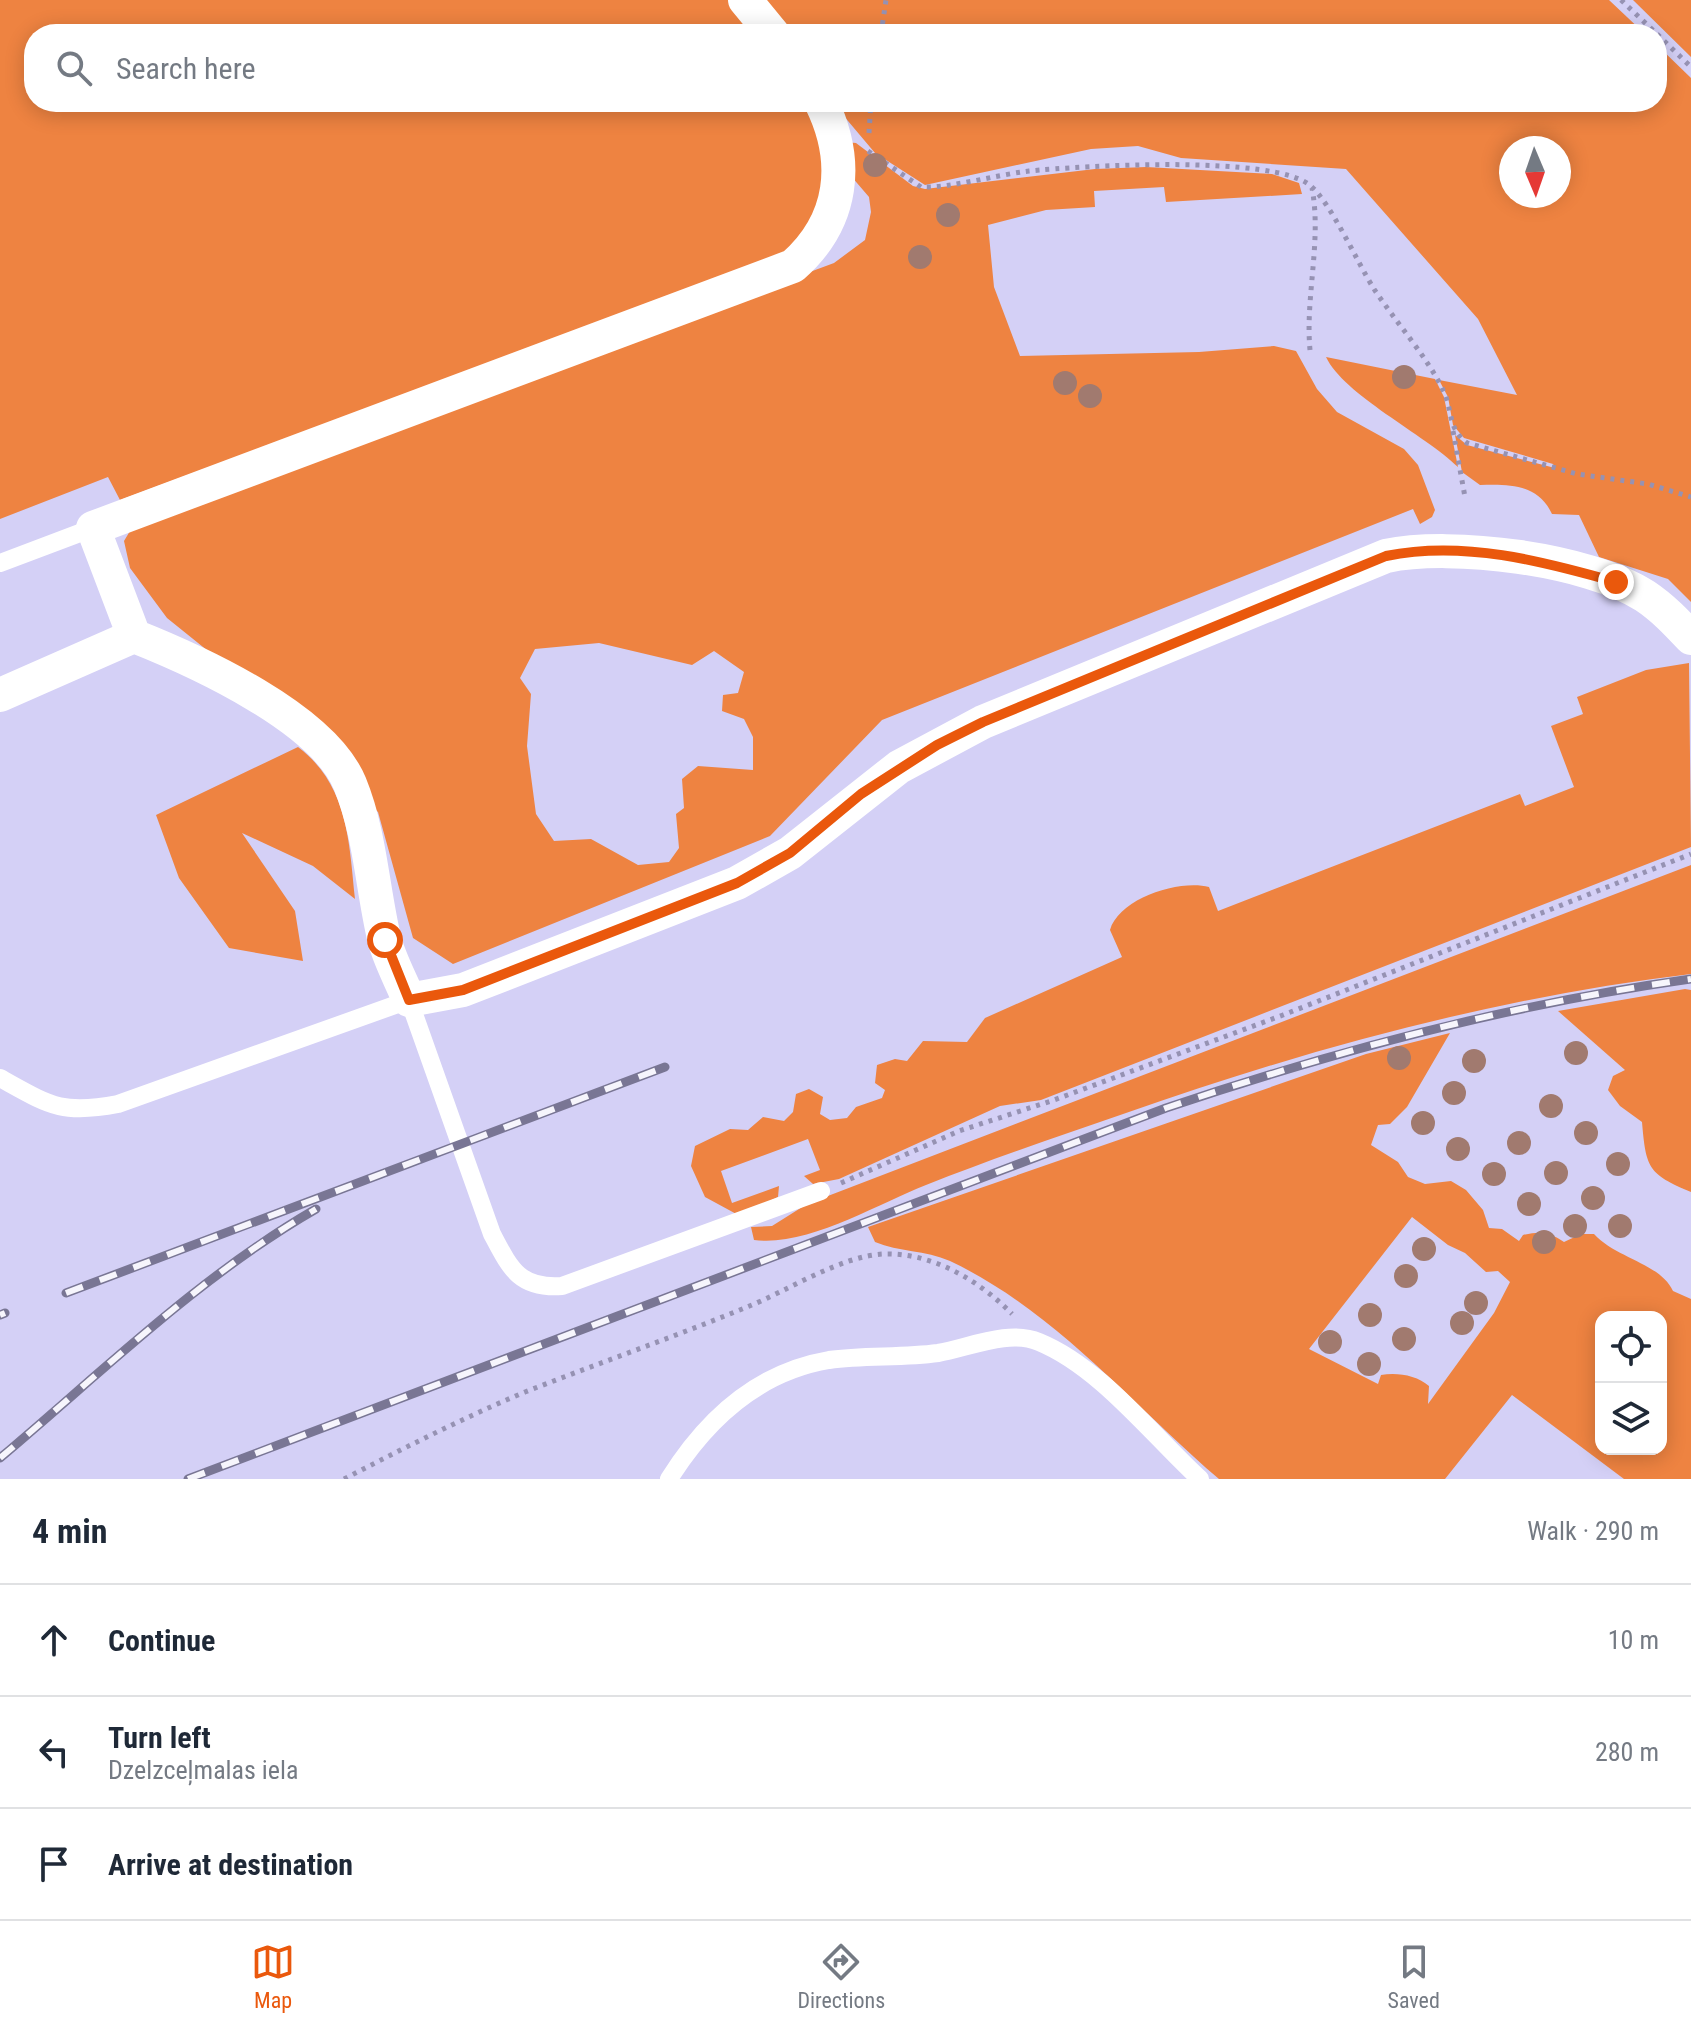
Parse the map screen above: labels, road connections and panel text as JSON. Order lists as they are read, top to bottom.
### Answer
{
  "north": "bottom",
  "page": {
    "search": "Search here",
    "heading": ["4 min", "Walk · 290 m"],
    "list": [
      ["Continue", "10 m"],
      ["Turn left", "Dzelzceļmalas iela", "280 m"],
      "Arrive at destination"
    ],
    "nav": ["Map", "Directions", "Saved"]
  }
}
